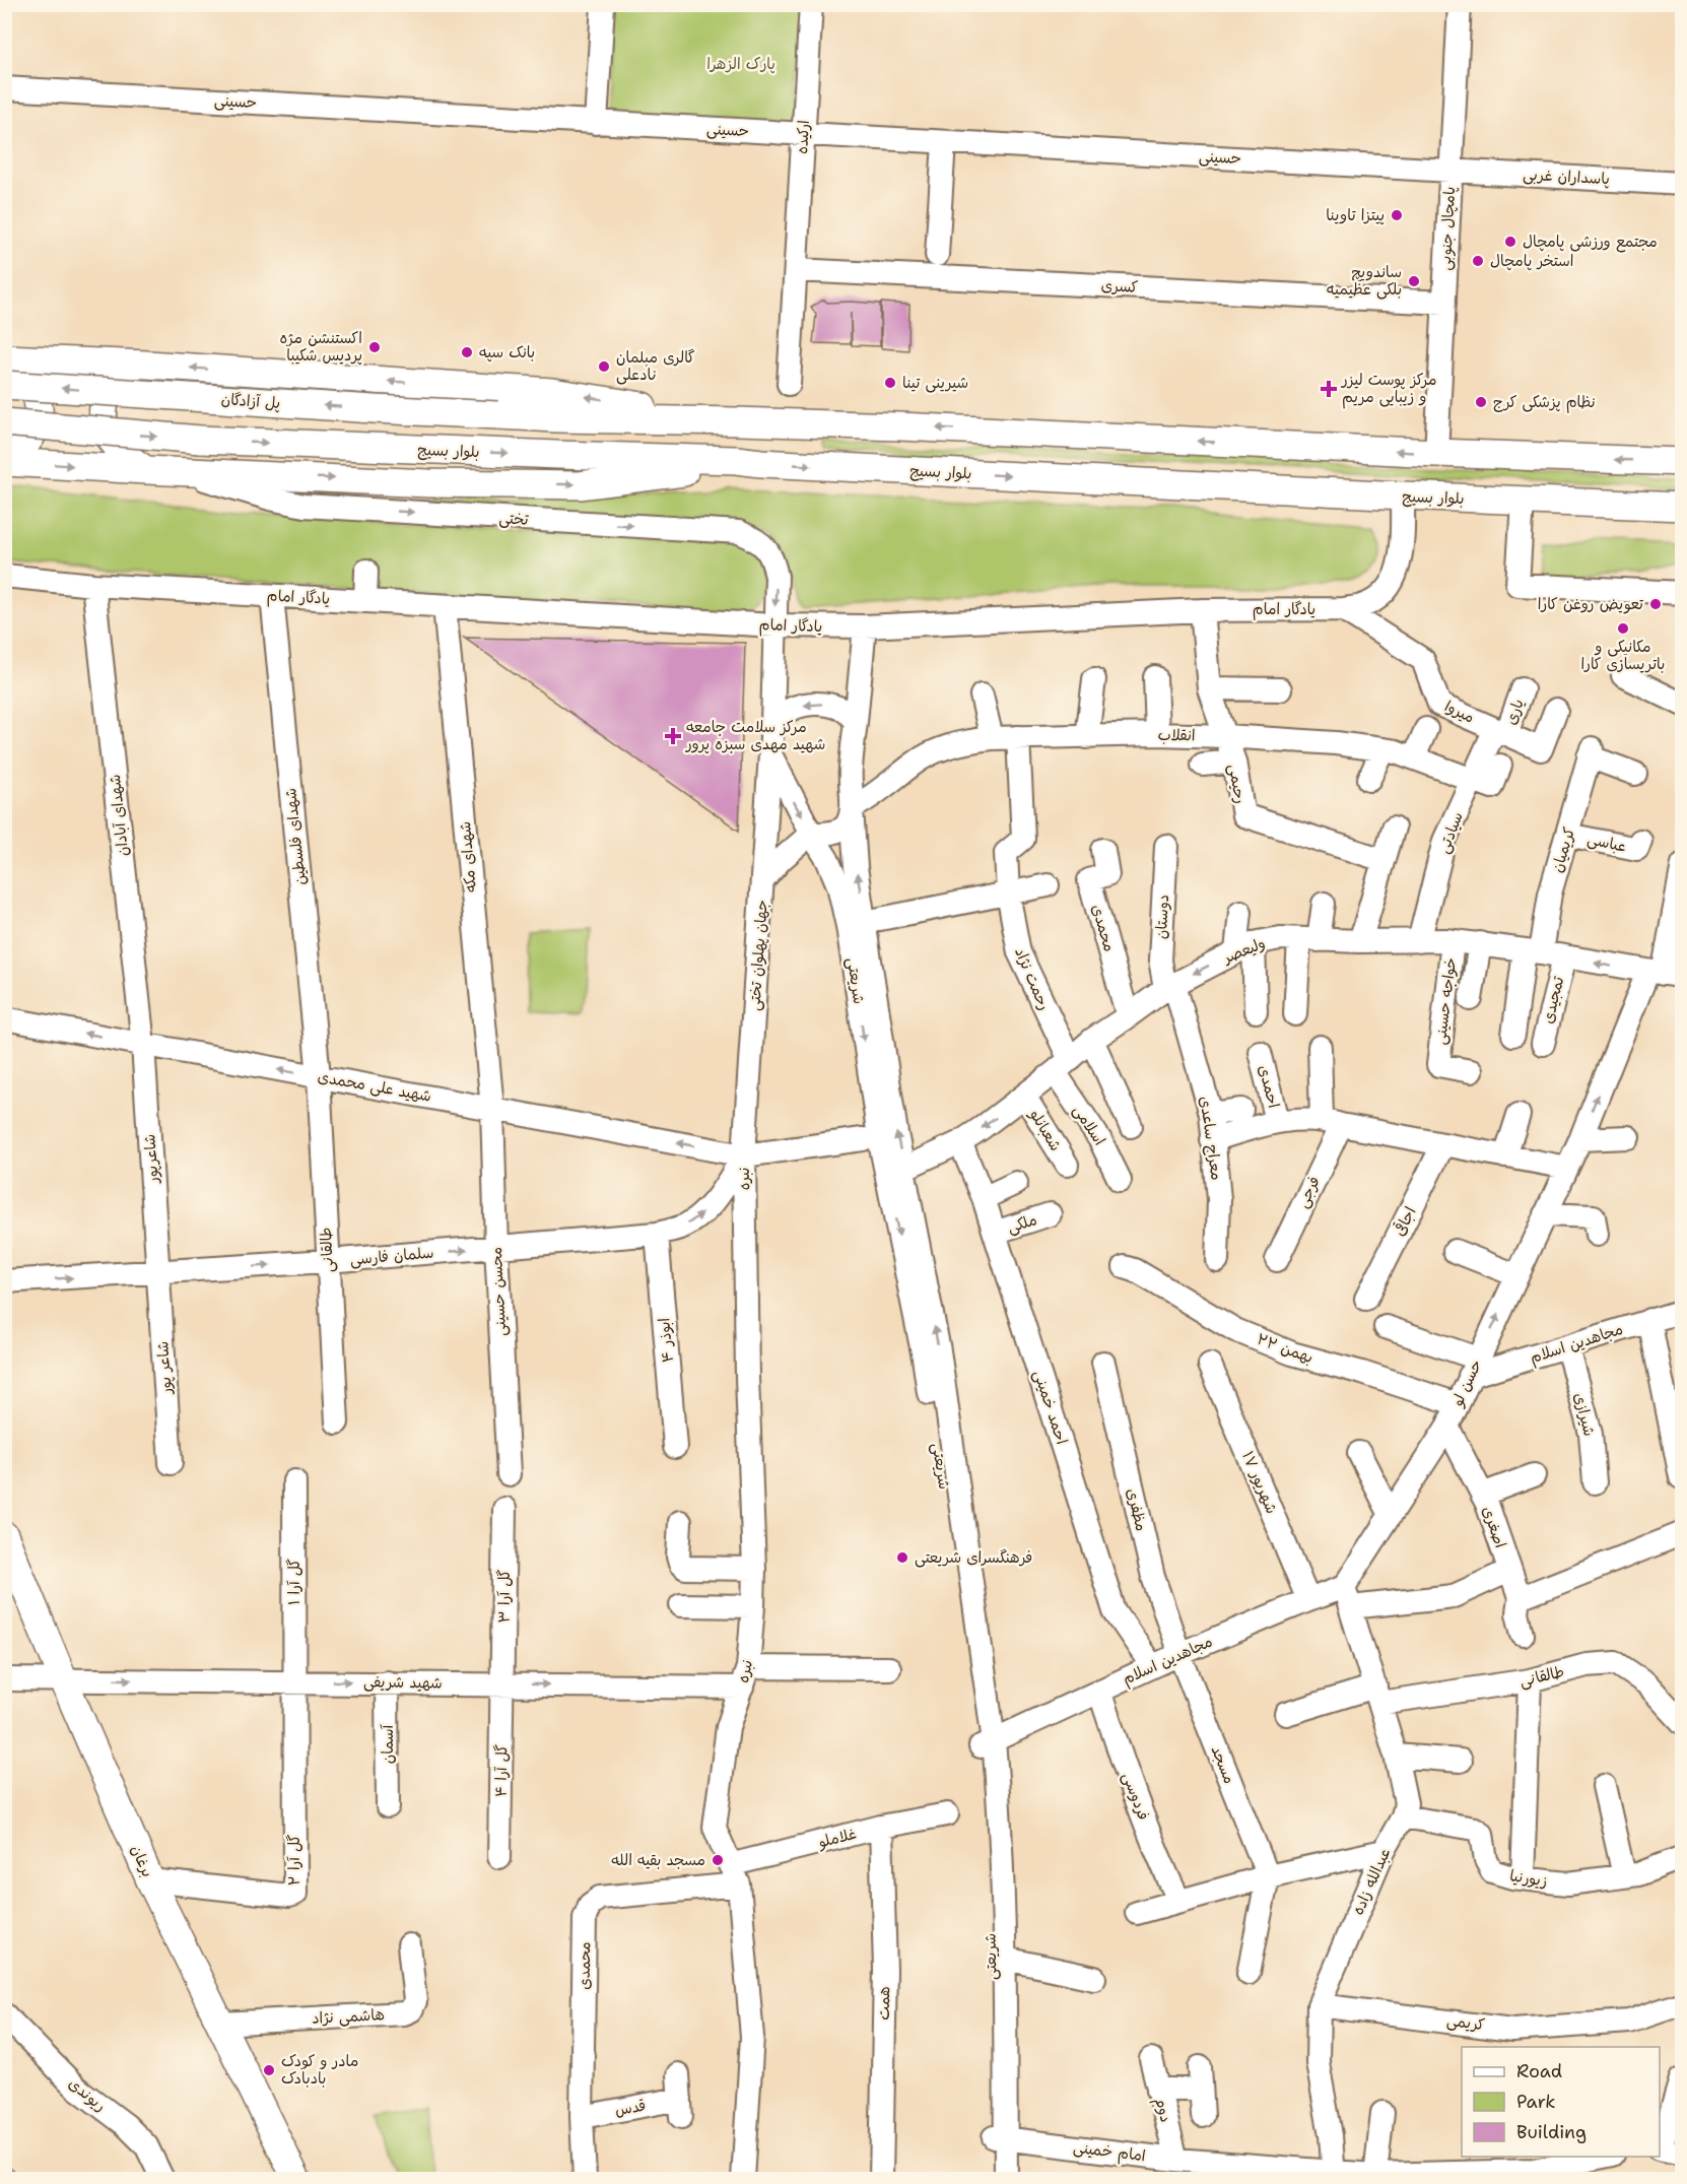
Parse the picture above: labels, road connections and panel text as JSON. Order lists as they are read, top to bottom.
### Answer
{
  "streets": {
    "main road": ["پل آزادگان", "بلوار بسیج", "برغان"],
    "street": [
      "حسینی",
      "ارکیده",
      "پاسداران غربی",
      "پامچال جنوبی",
      "کسری",
      "تختی",
      "یادگار امام",
      "میروا",
      "یاری",
      "انقلاب",
      "رحیمی",
      "شهدای آبادان",
      "سیادتی",
      "شهدای فلسطین",
      "عباسی",
      "کریمیان",
      "شهدای مکه",
      "دوستان",
      "محمدی",
      "ولیعصر",
      "جهان پهلوان تختی",
      "رحمت نژاد",
      "شریعتی",
      "تمجیدی",
      "خواجه حسینی",
      "شهید علی محمدی",
      "احمدی",
      "اسلامی",
      "شعبانلو",
      "معراج ساعدی",
      "شاعرپور",
      "نبره",
      "فرجی",
      "اجاقی",
      "ملکی",
      "طالقانی",
      "سلمان فارسی",
      "محسن حسینی",
      "ابوذر ۴",
      "مجاهدین اسلام",
      "۲۲ بهمن",
      "شاعر پور",
      "حسن لو",
      "احمد خمینی",
      "شیرازی",
      "۱۷ شهریور",
      "مظفری",
      "اصغری",
      "گل آرا ۱",
      "گل آرا ۳",
      "شهید شریفی",
      "آسمان",
      "مسجد",
      "گل آرا ۴",
      "فردوسی",
      "غلاملو",
      "گل آرا ۲",
      "زیورنیا",
      "عبدالله زاده",
      "همت",
      "هاشمی نژاد",
      "کریمی",
      "ریوندی",
      "قدس",
      "دوم",
      "امام خمینی"
    ]
  },
  "crossings": [
    ["حسینی", "ارکیده"],
    ["حسینی", "پاسداران غربی"],
    ["حسینی", "پامچال جنوبی"],
    ["ارکیده", "کسری"],
    ["پاسداران غربی", "پامچال جنوبی"],
    ["پامچال جنوبی", "کسری"],
    ["بلوار بسیج", "یادگار امام"],
    ["تختی", "یادگار امام"],
    ["یادگار امام", "میروا"],
    ["یادگار امام", "رحیمی"],
    ["یادگار امام", "شهدای آبادان"],
    ["یادگار امام", "شهدای فلسطین"],
    ["یادگار امام", "شهدای مکه"],
    ["یادگار امام", "شریعتی"],
    ["میروا", "یاری"],
    ["میروا", "سیادتی"],
    ["یاری", "سیادتی"],
    ["انقلاب", "رحیمی"],
    ["انقلاب", "سیادتی"],
    ["انقلاب", "رحمت نژاد"],
    ["انقلاب", "شریعتی"],
    ["شهدای آبادان", "شهید علی محمدی"],
    ["شهدای آبادان", "شاعرپور"],
    ["سیادتی", "ولیعصر"],
    ["شهدای فلسطین", "شهید علی محمدی"],
    ["شهدای فلسطین", "طالقانی"],
    ["عباسی", "کریمیان"],
    ["کریمیان", "ولیعصر"],
    ["شهدای مکه", "شهید علی محمدی"],
    ["شهدای مکه", "محسن حسینی"],
    ["دوستان", "ولیعصر"],
    ["دوستان", "معراج ساعدی"],
    ["محمدی", "ولیعصر"],
    ["محمدی", "نبره"],
    ["محمدی", "غلاملو"],
    ["محمدی", "قدس"],
    ["ولیعصر", "رحمت نژاد"],
    ["ولیعصر", "شریعتی"],
    ["ولیعصر", "تمجیدی"],
    ["ولیعصر", "خواجه حسینی"],
    ["ولیعصر", "اسلامی"],
    ["ولیعصر", "شعبانلو"],
    ["ولیعصر", "معراج ساعدی"],
    ["ولیعصر", "حسن لو"],
    ["ولیعصر", "احمد خمینی"],
    ["جهان پهلوان تختی", "شریعتی"],
    ["جهان پهلوان تختی", "شهید علی محمدی"],
    ["جهان پهلوان تختی", "نبره"],
    ["جهان پهلوان تختی", "سلمان فارسی"],
    ["رحمت نژاد", "اسلامی"],
    ["شریعتی", "مجاهدین اسلام"],
    ["شریعتی", "امام خمینی"],
    ["شهید علی محمدی", "شاعرپور"],
    ["شهید علی محمدی", "نبره"],
    ["شهید علی محمدی", "طالقانی"],
    ["شهید علی محمدی", "سلمان فارسی"],
    ["شهید علی محمدی", "محسن حسینی"],
    ["شاعرپور", "سلمان فارسی"],
    ["شاعرپور", "شاعر پور"],
    ["نبره", "سلمان فارسی"],
    ["نبره", "شهید شریفی"],
    ["نبره", "غلاملو"],
    ["ملکی", "احمد خمینی"],
    ["طالقانی", "سلمان فارسی"],
    ["طالقانی", "عبدالله زاده"],
    ["سلمان فارسی", "محسن حسینی"],
    ["سلمان فارسی", "ابوذر ۴"],
    ["سلمان فارسی", "شاعر پور"],
    ["مجاهدین اسلام", "حسن لو"],
    ["مجاهدین اسلام", "احمد خمینی"],
    ["مجاهدین اسلام", "شیرازی"],
    ["مجاهدین اسلام", "۱۷ شهریور"],
    ["مجاهدین اسلام", "مظفری"],
    ["مجاهدین اسلام", "اصغری"],
    ["مجاهدین اسلام", "مسجد"],
    ["مجاهدین اسلام", "فردوسی"],
    ["مجاهدین اسلام", "عبدالله زاده"],
    ["۲۲ بهمن", "حسن لو"],
    ["حسن لو", "اصغری"],
    ["حسن لو", "عبدالله زاده"],
    ["مظفری", "مسجد"],
    ["گل آرا ۱", "شهید شریفی"],
    ["گل آرا ۱", "گل آرا ۲"],
    ["گل آرا ۳", "شهید شریفی"],
    ["گل آرا ۳", "گل آرا ۴"],
    ["شهید شریفی", "آسمان"],
    ["شهید شریفی", "گل آرا ۴"],
    ["شهید شریفی", "گل آرا ۲"],
    ["شهید شریفی", "برغان"],
    ["غلاملو", "همت"],
    ["گل آرا ۲", "برغان"],
    ["برغان", "هاشمی نژاد"],
    ["زیورنیا", "عبدالله زاده"],
    ["عبدالله زاده", "کریمی"],
    ["عبدالله زاده", "امام خمینی"],
    ["دوم", "امام خمینی"]
  ],
  "one_way": [
    "تختی",
    "شهید علی محمدی",
    "سلمان فارسی",
    "شهید شریفی"
  ],
  "parks": ["پارک الزهرا"],
  "places": {
    "other": [
      "پیتزا تاوینا",
      "مجتمع ورزشی پامچال",
      "استخر پامچال",
      "ساندویچ بلکی عظیمیه",
      "اکستنشن مژه پردیس شکیبا",
      "بانک سپه",
      "گالری مبلمان نادعلی",
      "شیرینی تینا",
      "نظام پزشکی کرج",
      "تعویض روغن کارا",
      "مکانیکی و باتریسازی کارا",
      "فرهنگسرای شریعتی",
      "مسجد بقیه الله",
      "مادر و کودک بادبادک"
    ],
    "health": ["مرکز پوست لیزر و زیبایی مریم", "مرکز سلامت جامعه شهید مهدی سبزه پرور"]
  },
  "legend": ["Road", "Park", "Building"]
}
